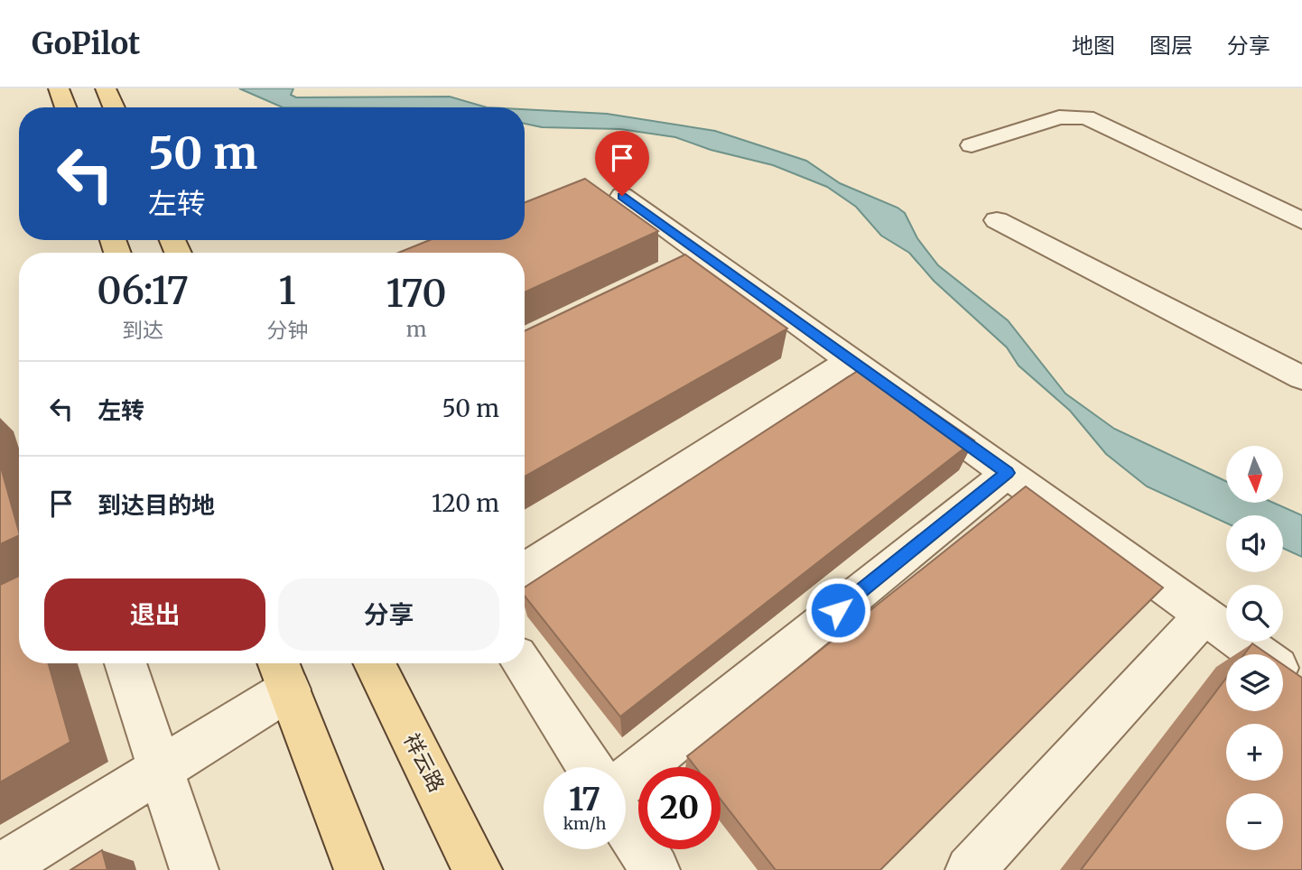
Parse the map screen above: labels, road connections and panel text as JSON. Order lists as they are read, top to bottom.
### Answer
{
  "streets": {
    "main road": ["祥云路"]
  },
  "north": "bottom",
  "page": {
    "header": "GoPilot",
    "nav": ["地图", "图层", "分享"],
    "turn": ["50 m", "左转"],
    "eta": [
      "06:17",
      "到达",
      "1",
      "分钟",
      "170",
      "m"
    ],
    "list": [
      {
        "name": "左转",
        "value": "50 m"
      },
      {
        "name": "到达目的地",
        "value": "120 m"
      }
    ],
    "map_buttons": ["+", "−"],
    "buttons": ["退出", "分享"],
    "speed": "17 km/h",
    "limit": "20"
  }
}
